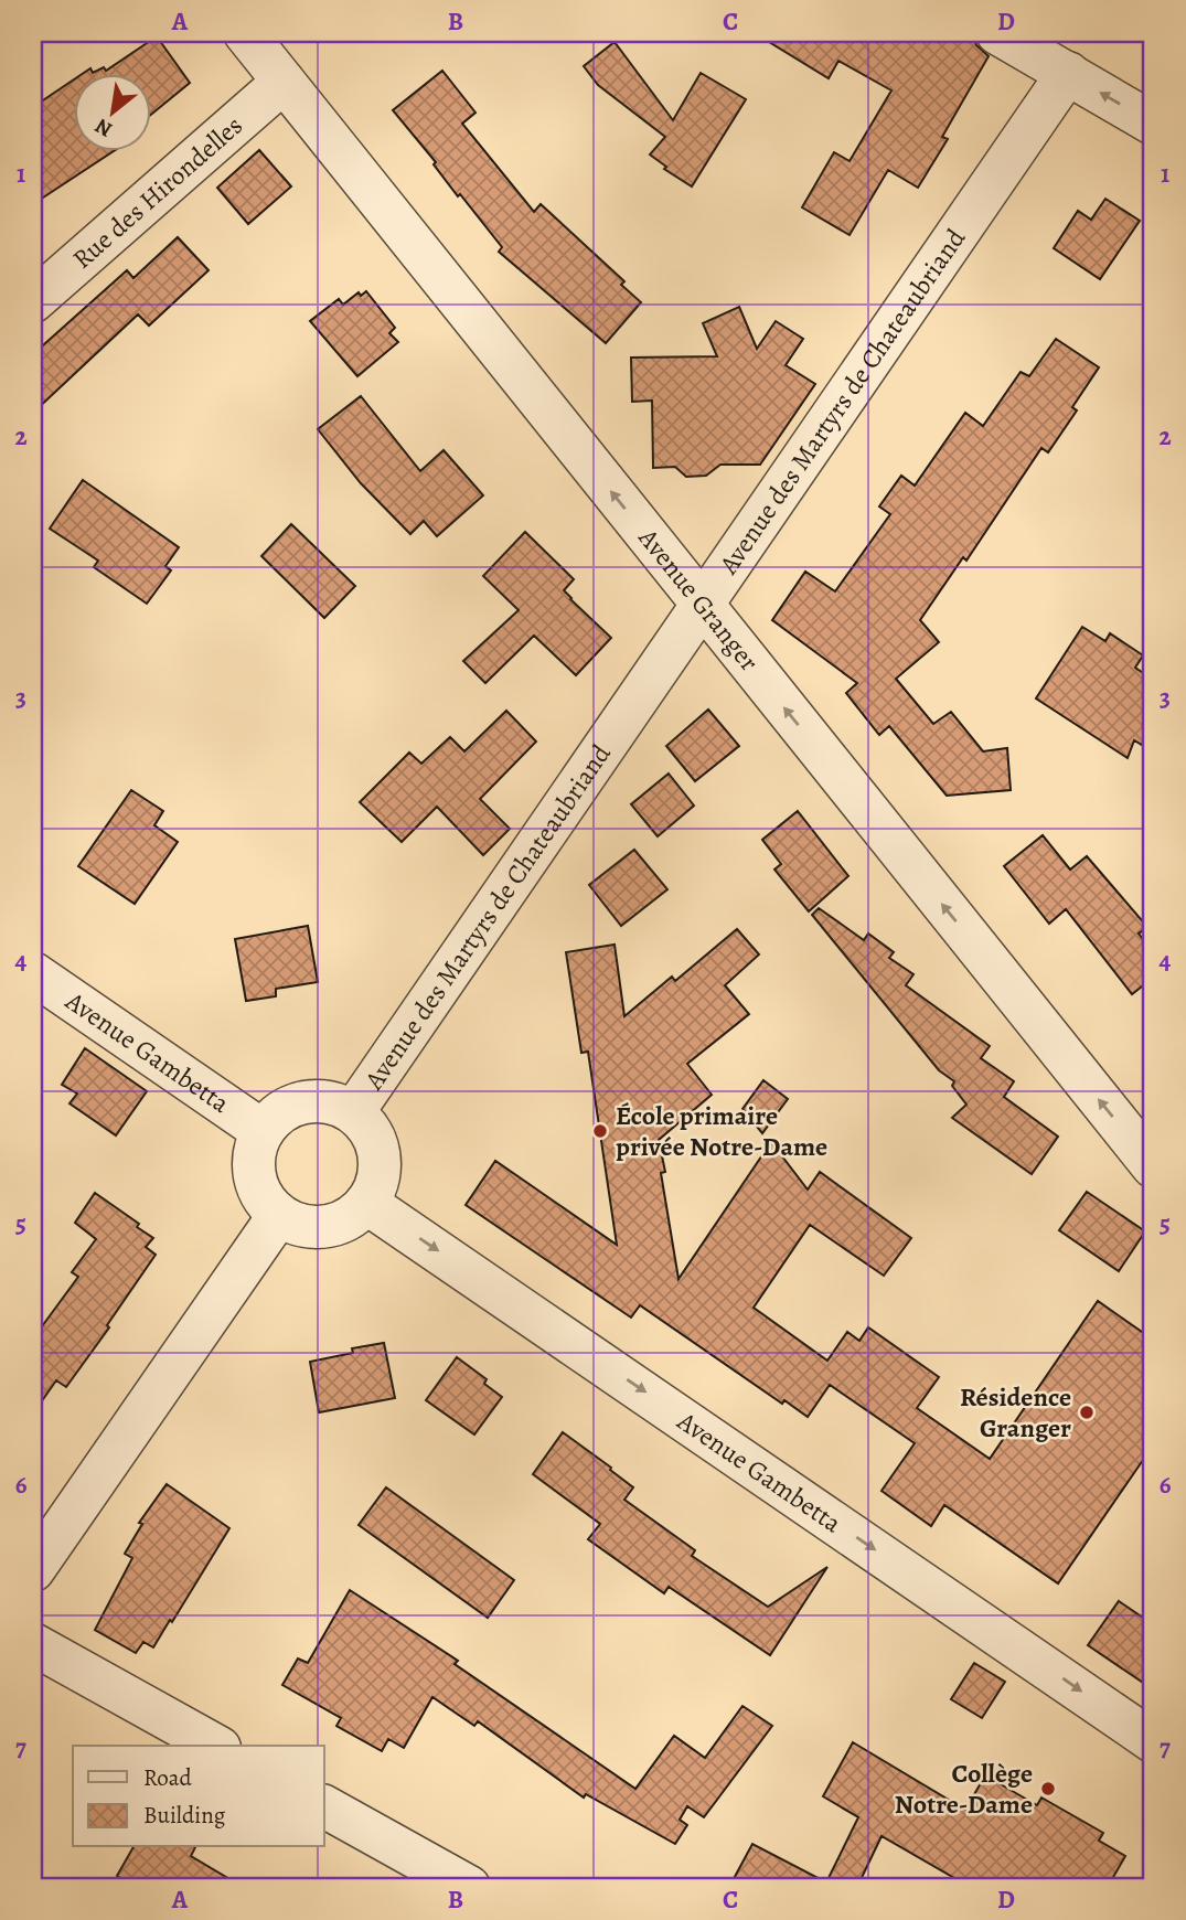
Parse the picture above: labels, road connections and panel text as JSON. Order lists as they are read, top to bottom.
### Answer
{
  "streets": {
    "street": [
      "Rue des Hirondelles",
      "Avenue des Martyrs de Chateaubriand",
      "Avenue Granger",
      "Avenue Gambetta"
    ]
  },
  "crossings": [
    ["Rue des Hirondelles", "Avenue Granger"],
    ["Avenue des Martyrs de Chateaubriand", "Avenue Granger"],
    ["Avenue des Martyrs de Chateaubriand", "Avenue Gambetta"]
  ],
  "one_way": ["Avenue Granger", "Avenue Gambetta"],
  "places": ["École primaire privée Notre-Dame", "Résidence Granger", "Collège Notre-Dame"],
  "legend": ["Road", "Building"],
  "north": "bottom left",
  "grid": {
    "columns": [
      "A",
      "B",
      "C",
      "D"
    ],
    "rows": [
      "1",
      "2",
      "3",
      "4",
      "5",
      "6",
      "7"
    ]
  }
}
